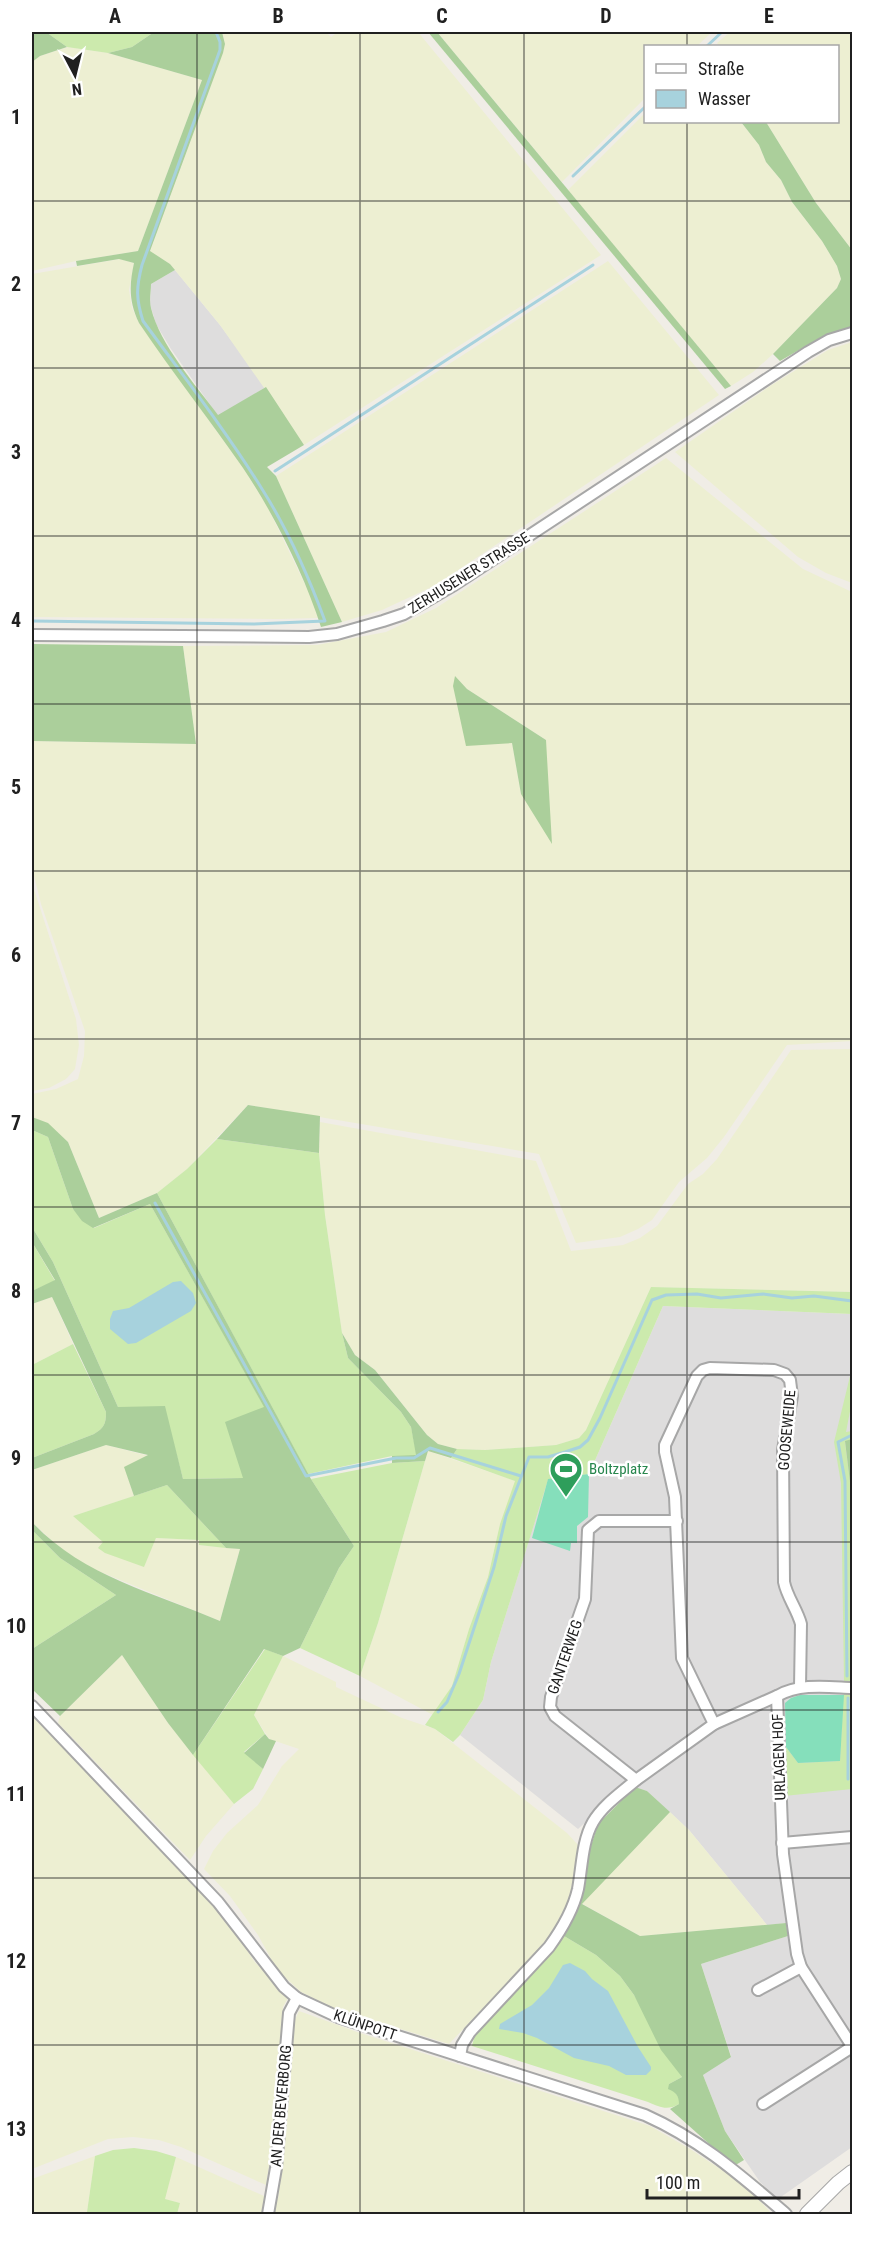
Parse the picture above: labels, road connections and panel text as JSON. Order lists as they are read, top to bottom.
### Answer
{
  "streets": {
    "street": [
      "ZERHUSENER STRASSE",
      "GOOSEWEIDE",
      "GANTERWEG",
      "URLAGEN HOF",
      "KLÜNPOTT",
      "AN DER BEVERBORG"
    ]
  },
  "crossings": [
    ["GOOSEWEIDE", "GANTERWEG"],
    ["GOOSEWEIDE", "URLAGEN HOF"],
    ["KLÜNPOTT", "AN DER BEVERBORG"]
  ],
  "places": {
    "sports": ["Boltzplatz"]
  },
  "legend": ["Straße", "Wasser"],
  "scale_bar": "100 m",
  "north": "bottom",
  "grid": {
    "columns": [
      "A",
      "B",
      "C",
      "D",
      "E"
    ],
    "rows": [
      "1",
      "2",
      "3",
      "4",
      "5",
      "6",
      "7",
      "8",
      "9",
      "10",
      "11",
      "12",
      "13"
    ]
  }
}
